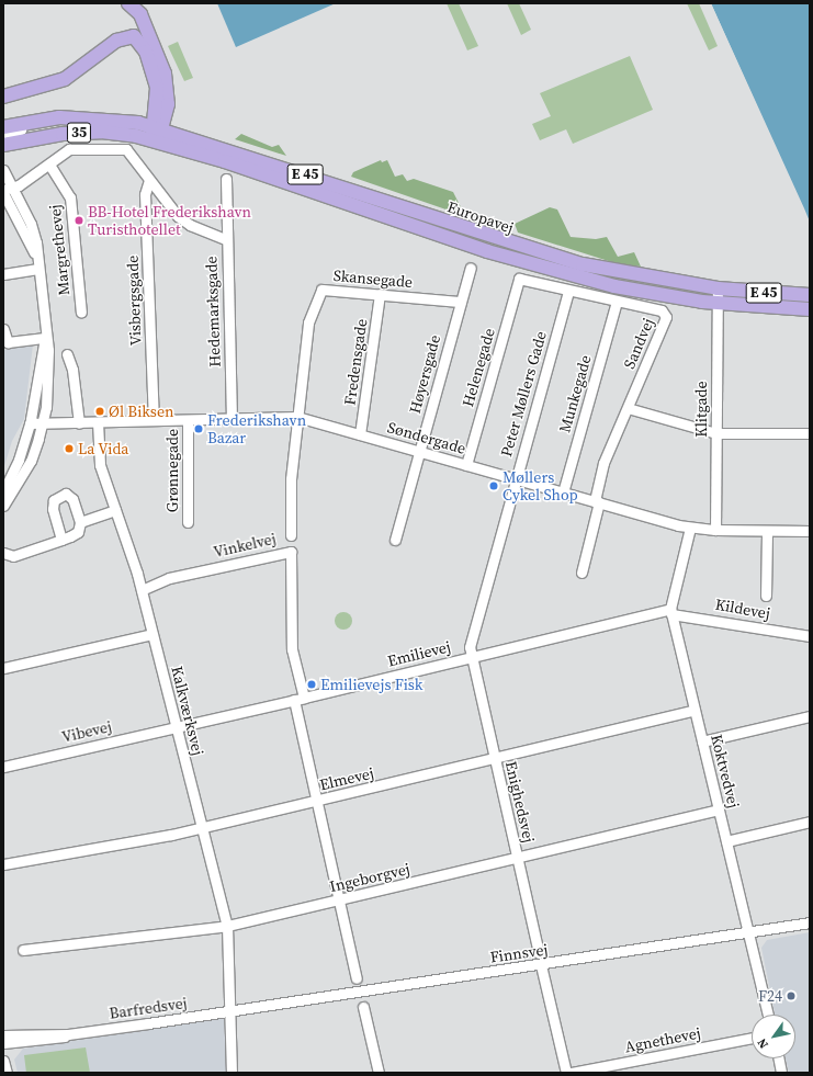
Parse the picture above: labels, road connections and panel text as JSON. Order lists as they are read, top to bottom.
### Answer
{
  "streets": {
    "main road": ["35", "E 45", "Europavej"],
    "street": [
      "Margrethevej",
      "Skansegade",
      "Visbergsgade",
      "Hedemarksgade",
      "Sandvej",
      "Fredensgade",
      "Helenegade",
      "Høyersgade",
      "Peter Møllers Gade",
      "Munkegade",
      "Klitgade",
      "Søndergade",
      "Grønnegade",
      "Vinkelvej",
      "Kildevej",
      "Emilievej",
      "Kalkværksvej",
      "Vibevej",
      "Koktvedvej",
      "Elmevej",
      "Enighedsvej",
      "Ingeborgvej",
      "Finnsvej",
      "Barfredsvej",
      "Agnethevej"
    ]
  },
  "crossings": [
    ["35", "Europavej"],
    ["Europavej", "Klitgade"],
    ["Skansegade", "Fredensgade"],
    ["Skansegade", "Høyersgade"],
    ["Skansegade", "Søndergade"],
    ["Visbergsgade", "Søndergade"],
    ["Hedemarksgade", "Søndergade"],
    ["Sandvej", "Helenegade"],
    ["Sandvej", "Peter Møllers Gade"],
    ["Sandvej", "Munkegade"],
    ["Sandvej", "Søndergade"],
    ["Fredensgade", "Søndergade"],
    ["Helenegade", "Søndergade"],
    ["Høyersgade", "Søndergade"],
    ["Peter Møllers Gade", "Søndergade"],
    ["Peter Møllers Gade", "Emilievej"],
    ["Peter Møllers Gade", "Enighedsvej"],
    ["Munkegade", "Søndergade"],
    ["Klitgade", "Søndergade"],
    ["Søndergade", "Grønnegade"],
    ["Søndergade", "Kalkværksvej"],
    ["Søndergade", "Koktvedvej"],
    ["Vinkelvej", "Emilievej"],
    ["Vinkelvej", "Kalkværksvej"],
    ["Kildevej", "Emilievej"],
    ["Kildevej", "Koktvedvej"],
    ["Emilievej", "Kalkværksvej"],
    ["Emilievej", "Vibevej"],
    ["Emilievej", "Koktvedvej"],
    ["Emilievej", "Enighedsvej"],
    ["Kalkværksvej", "Vibevej"],
    ["Kalkværksvej", "Elmevej"],
    ["Kalkværksvej", "Ingeborgvej"],
    ["Kalkværksvej", "Finnsvej"],
    ["Kalkværksvej", "Barfredsvej"],
    ["Koktvedvej", "Elmevej"],
    ["Koktvedvej", "Ingeborgvej"],
    ["Koktvedvej", "Finnsvej"],
    ["Elmevej", "Enighedsvej"],
    ["Enighedsvej", "Ingeborgvej"],
    ["Finnsvej", "Barfredsvej"]
  ],
  "places": [
    "BB-Hotel Frederikshavn Turisthotellet",
    "Øl Biksen",
    "Frederikshavn Bazar",
    "La Vida",
    "Møllers Cykel Shop",
    "Emilievejs Fisk",
    "F24"
  ],
  "north": "bottom left"
}
